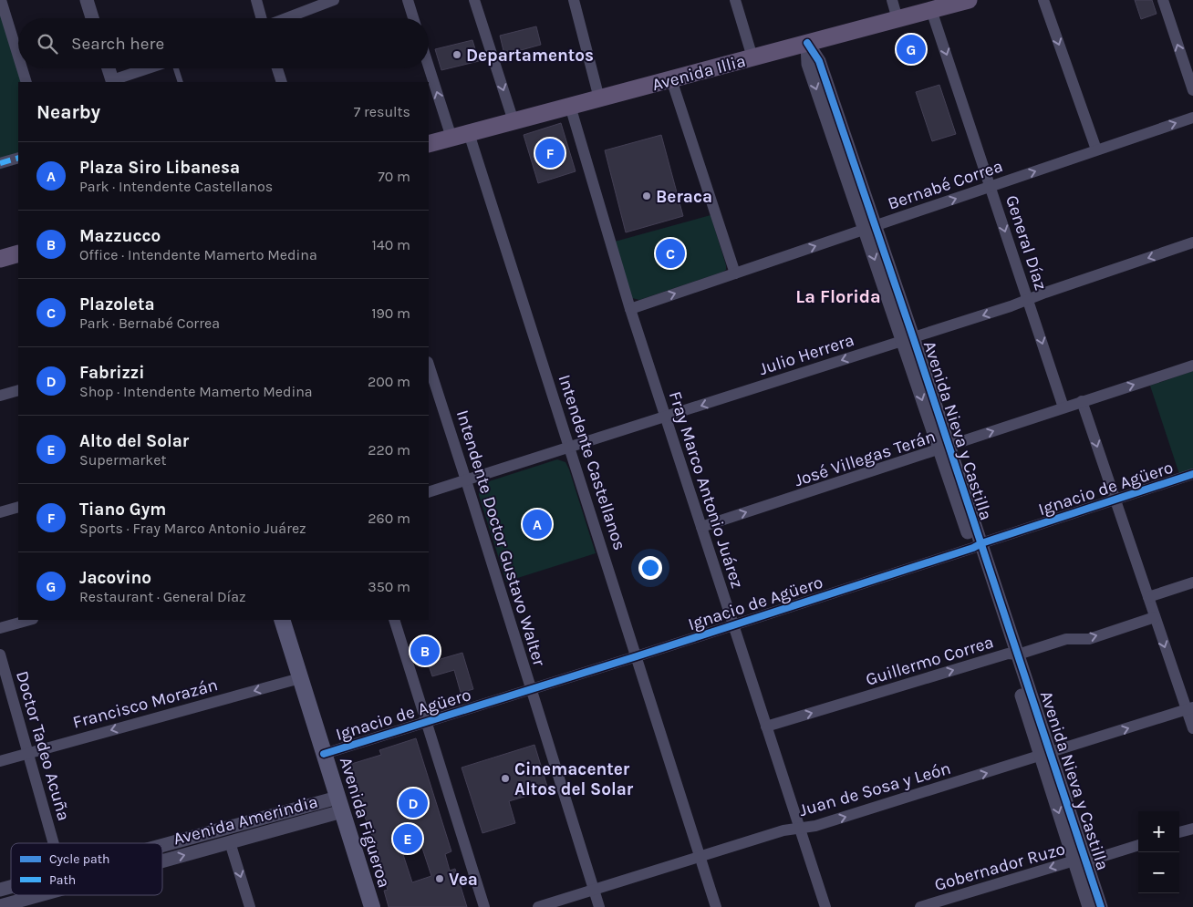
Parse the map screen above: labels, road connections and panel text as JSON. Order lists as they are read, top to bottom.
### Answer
{
  "streets": {
    "main road": ["Avenida Illia", "Avenida Figueroa"],
    "street": [
      "Bernabé Correa",
      "General Díaz",
      "Julio Herrera",
      "Avenida Nieva y Castilla",
      "José Villegas Terán",
      "Intendente Castellanos",
      "Ignacio de Agüero",
      "Fray Marco Antonio Juárez",
      "Intendente Doctor Gustavo Walter",
      "Guillermo Correa",
      "Francisco Morazán",
      "Doctor Tadeo Acuña",
      "Juan de Sosa y León",
      "Avenida Amerindia",
      "Gobernador Ruzo"
    ]
  },
  "crossings": [
    ["Avenida Illia", "General Díaz"],
    ["Avenida Illia", "Avenida Nieva y Castilla"],
    ["Avenida Illia", "Intendente Castellanos"],
    ["Avenida Illia", "Fray Marco Antonio Juárez"],
    ["Bernabé Correa", "General Díaz"],
    ["Bernabé Correa", "Avenida Nieva y Castilla"],
    ["Bernabé Correa", "Fray Marco Antonio Juárez"],
    ["General Díaz", "Julio Herrera"],
    ["General Díaz", "José Villegas Terán"],
    ["Julio Herrera", "Avenida Nieva y Castilla"],
    ["Julio Herrera", "Intendente Castellanos"],
    ["Julio Herrera", "Fray Marco Antonio Juárez"],
    ["Julio Herrera", "Intendente Doctor Gustavo Walter"],
    ["Avenida Nieva y Castilla", "José Villegas Terán"],
    ["Avenida Nieva y Castilla", "Ignacio de Agüero"],
    ["Avenida Nieva y Castilla", "Guillermo Correa"],
    ["Avenida Nieva y Castilla", "Juan de Sosa y León"],
    ["Avenida Nieva y Castilla", "Gobernador Ruzo"],
    ["José Villegas Terán", "Fray Marco Antonio Juárez"],
    ["Intendente Castellanos", "Ignacio de Agüero"],
    ["Intendente Castellanos", "Juan de Sosa y León"],
    ["Ignacio de Agüero", "Fray Marco Antonio Juárez"],
    ["Ignacio de Agüero", "Intendente Doctor Gustavo Walter"],
    ["Ignacio de Agüero", "Avenida Figueroa"],
    ["Fray Marco Antonio Juárez", "Guillermo Correa"],
    ["Fray Marco Antonio Juárez", "Juan de Sosa y León"],
    ["Intendente Doctor Gustavo Walter", "Juan de Sosa y León"],
    ["Francisco Morazán", "Doctor Tadeo Acuña"],
    ["Francisco Morazán", "Avenida Figueroa"],
    ["Avenida Amerindia", "Avenida Figueroa"]
  ],
  "one_way": [
    "Bernabé Correa",
    "General Díaz",
    "Julio Herrera",
    "José Villegas Terán",
    "Guillermo Correa",
    "Francisco Morazán",
    "Juan de Sosa y León",
    "Gobernador Ruzo"
  ],
  "districts": ["La Florida"],
  "places": [
    "Departamentos",
    "Beraca",
    "Cinemacenter Altos del Solar",
    "Vea"
  ],
  "legend": ["Cycle path", "Path"],
  "page": {
    "search": "Search here",
    "pins": [
      "G",
      "F",
      "C",
      "A",
      "B",
      "D",
      "E"
    ],
    "heading": ["Nearby", "7 results"],
    "list": [
      {
        "mark": "A",
        "name": "Plaza Siro Libanesa",
        "note": "Park · Intendente Castellanos",
        "value": "70 m"
      },
      {
        "mark": "B",
        "name": "Mazzucco",
        "note": "Office · Intendente Mamerto Medina",
        "value": "140 m"
      },
      {
        "mark": "C",
        "name": "Plazoleta",
        "note": "Park · Bernabé Correa",
        "value": "190 m"
      },
      {
        "mark": "D",
        "name": "Fabrizzi",
        "note": "Shop · Intendente Mamerto Medina",
        "value": "200 m"
      },
      {
        "mark": "E",
        "name": "Alto del Solar",
        "note": "Supermarket",
        "value": "220 m"
      },
      {
        "mark": "F",
        "name": "Tiano Gym",
        "note": "Sports · Fray Marco Antonio Juárez",
        "value": "260 m"
      },
      {
        "mark": "G",
        "name": "Jacovino",
        "note": "Restaurant · General Díaz",
        "value": "350 m"
      }
    ],
    "map_buttons": ["+", "−"]
  }
}
